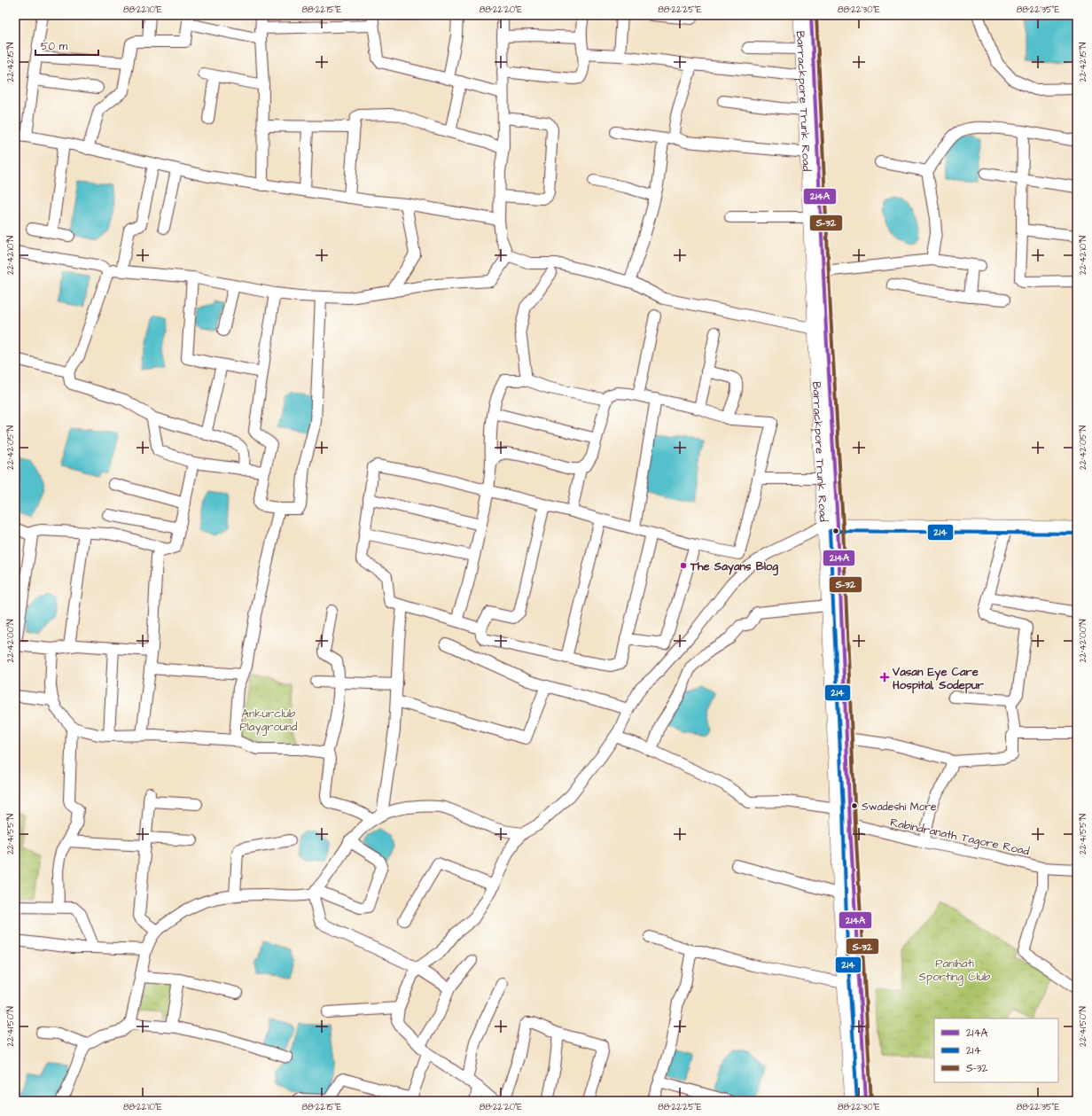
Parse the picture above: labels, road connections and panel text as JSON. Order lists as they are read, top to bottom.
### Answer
{
  "streets": {
    "main road": ["Barrackpore Trunk Road"],
    "street": ["Rabindranath Tagore Road"]
  },
  "crossings": [
    ["Barrackpore Trunk Road", "Rabindranath Tagore Road"]
  ],
  "parks": ["Ankurclub Playground", "Panihati Sporting Club"],
  "places": {
    "other": ["The Sayans Blog", "Swadeshi More"],
    "health": ["Vasan Eye Care Hospital, Sodepur"]
  },
  "lines": ["transit line 214A", "transit line S-32", "transit line 214"],
  "legend": ["214A", "214", "S-32"],
  "scale_bar": "50 m",
  "coordinates": [
    "88°22'10\"E",
    "88°22'15\"E",
    "88°22'20\"E",
    "88°22'25\"E",
    "88°22'30\"E",
    "88°22'35\"E",
    "22°42'15\"N",
    "22°42'10\"N",
    "22°42'05\"N",
    "22°42'00\"N",
    "22°41'55\"N",
    "22°41'50\"N"
  ]
}
